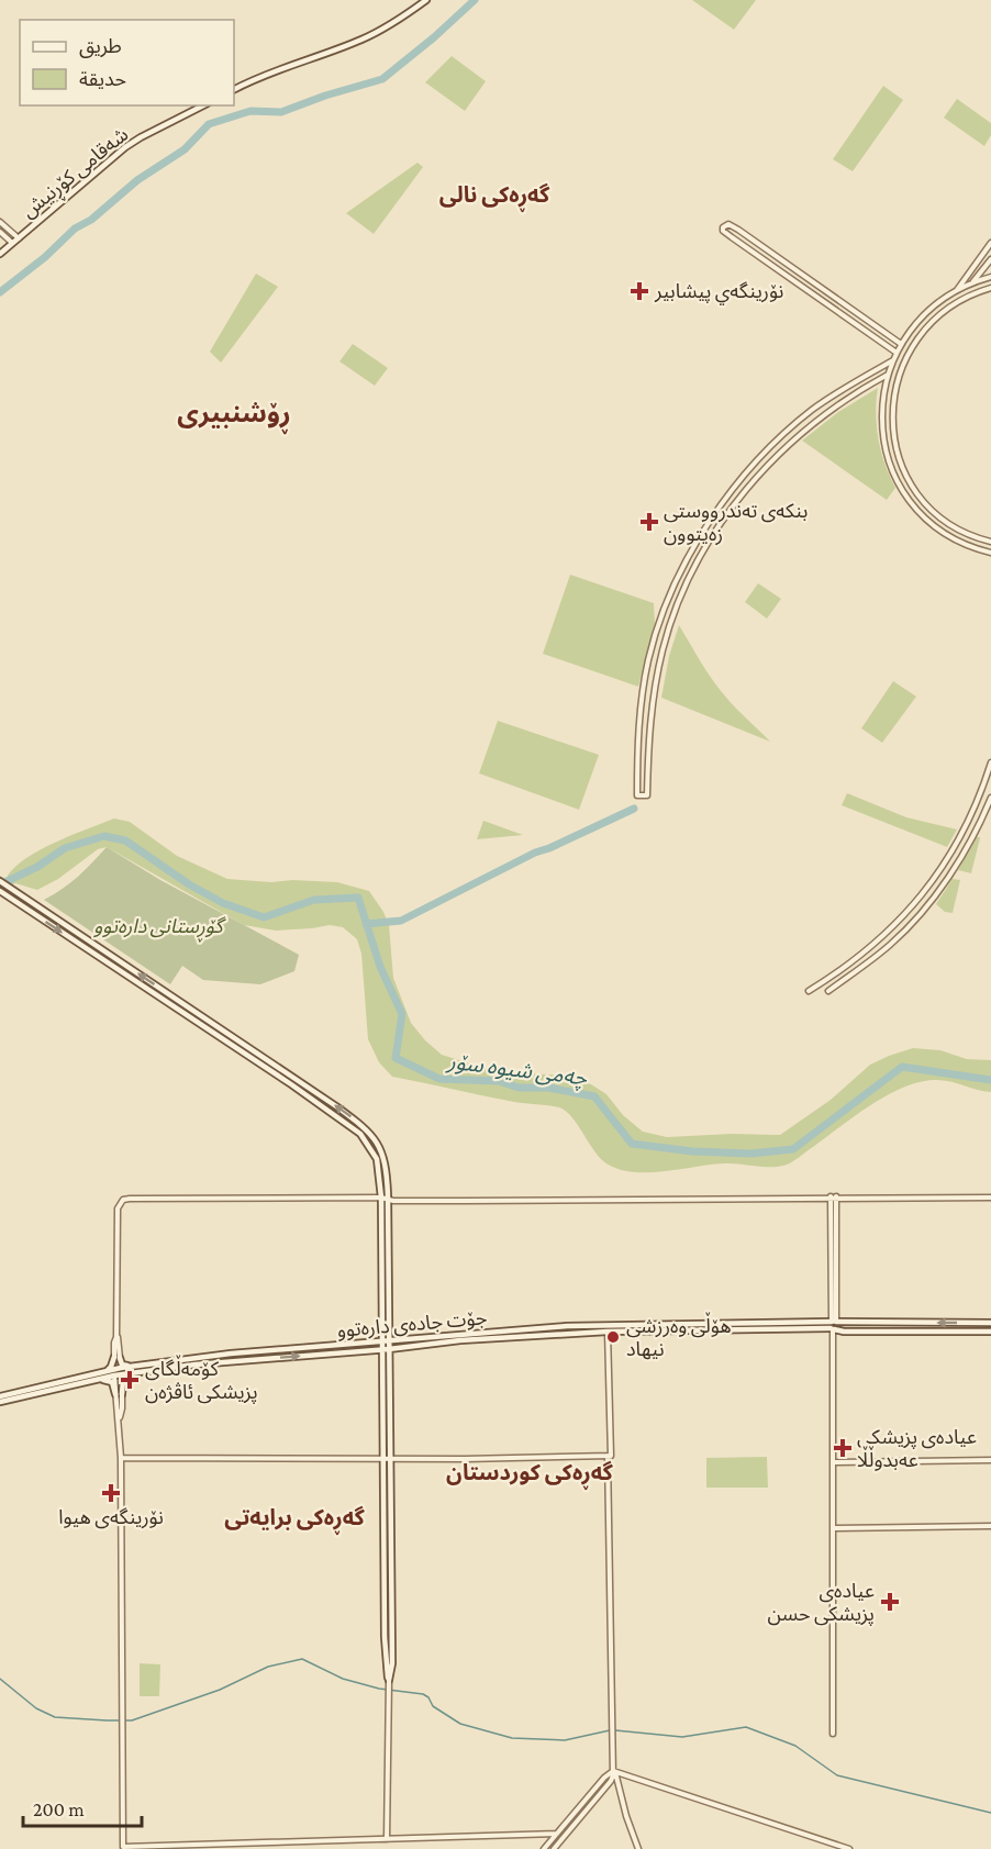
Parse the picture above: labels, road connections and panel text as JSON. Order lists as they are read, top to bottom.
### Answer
{
  "streets": {
    "main road": ["شەقامی کۆڕنیش", "جۆت جادەی دارەتوو"]
  },
  "districts": [
    "گەڕەکی نالی",
    "ڕۆشنبیری",
    "گەڕەکی کوردستان",
    "گەڕەکی برایەتی"
  ],
  "water": ["چەمی شیوە سۆر"],
  "parks": ["گۆڕستانی دارەتوو"],
  "places": {
    "health": [
      "نۆرينگەي پيشابير",
      "بنکەی تەندرووستی زەیتوون",
      "کۆمەڵگای پزیشکی ئاڤژەن",
      "عیادەی پزیشکی عەبدوڵڵا",
      "نۆرینگەی هیوا",
      "عیادەی پزیشکی حسن"
    ],
    "other": ["هۆڵی وەرزشی نیهاد"]
  },
  "legend": ["طريق", "حديقة"],
  "scale_bar": "200 m"
}
